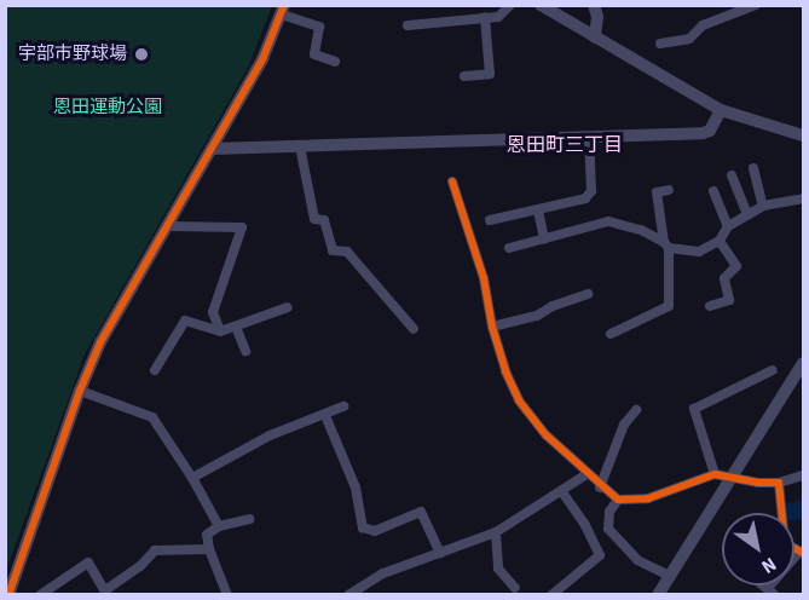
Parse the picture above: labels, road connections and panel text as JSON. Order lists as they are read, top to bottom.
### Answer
{
  "districts": ["恩田町三丁目"],
  "parks": ["恩田運動公園"],
  "places": ["宇部市野球場"],
  "north": "bottom right"
}
